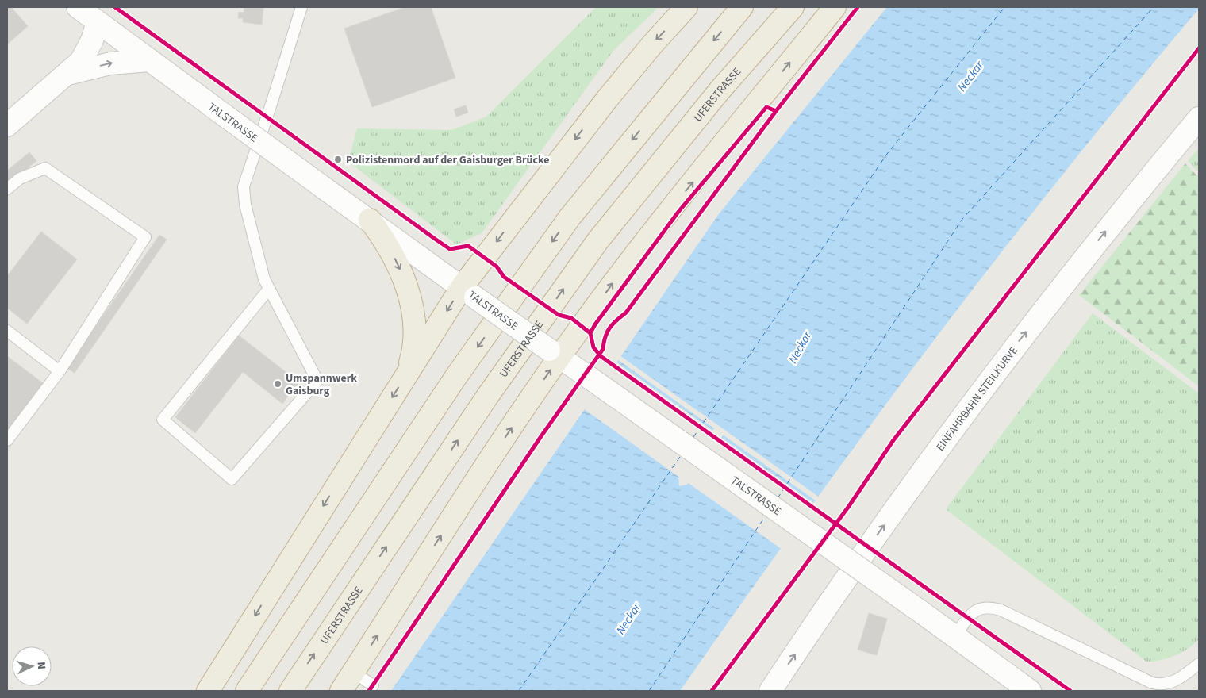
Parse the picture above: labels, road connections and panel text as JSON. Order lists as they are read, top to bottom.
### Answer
{
  "streets": {
    "highway": ["UFERSTRASSE"],
    "main road": ["TALSTRASSE", "EINFAHRBAHN STEILKURVE"]
  },
  "one_way": ["EINFAHRBAHN STEILKURVE"],
  "water": ["Neckar"],
  "places": ["Polizistenmord auf der Gaisburger Brücke", "Umspannwerk Gaisburg"],
  "north": "right"
}
